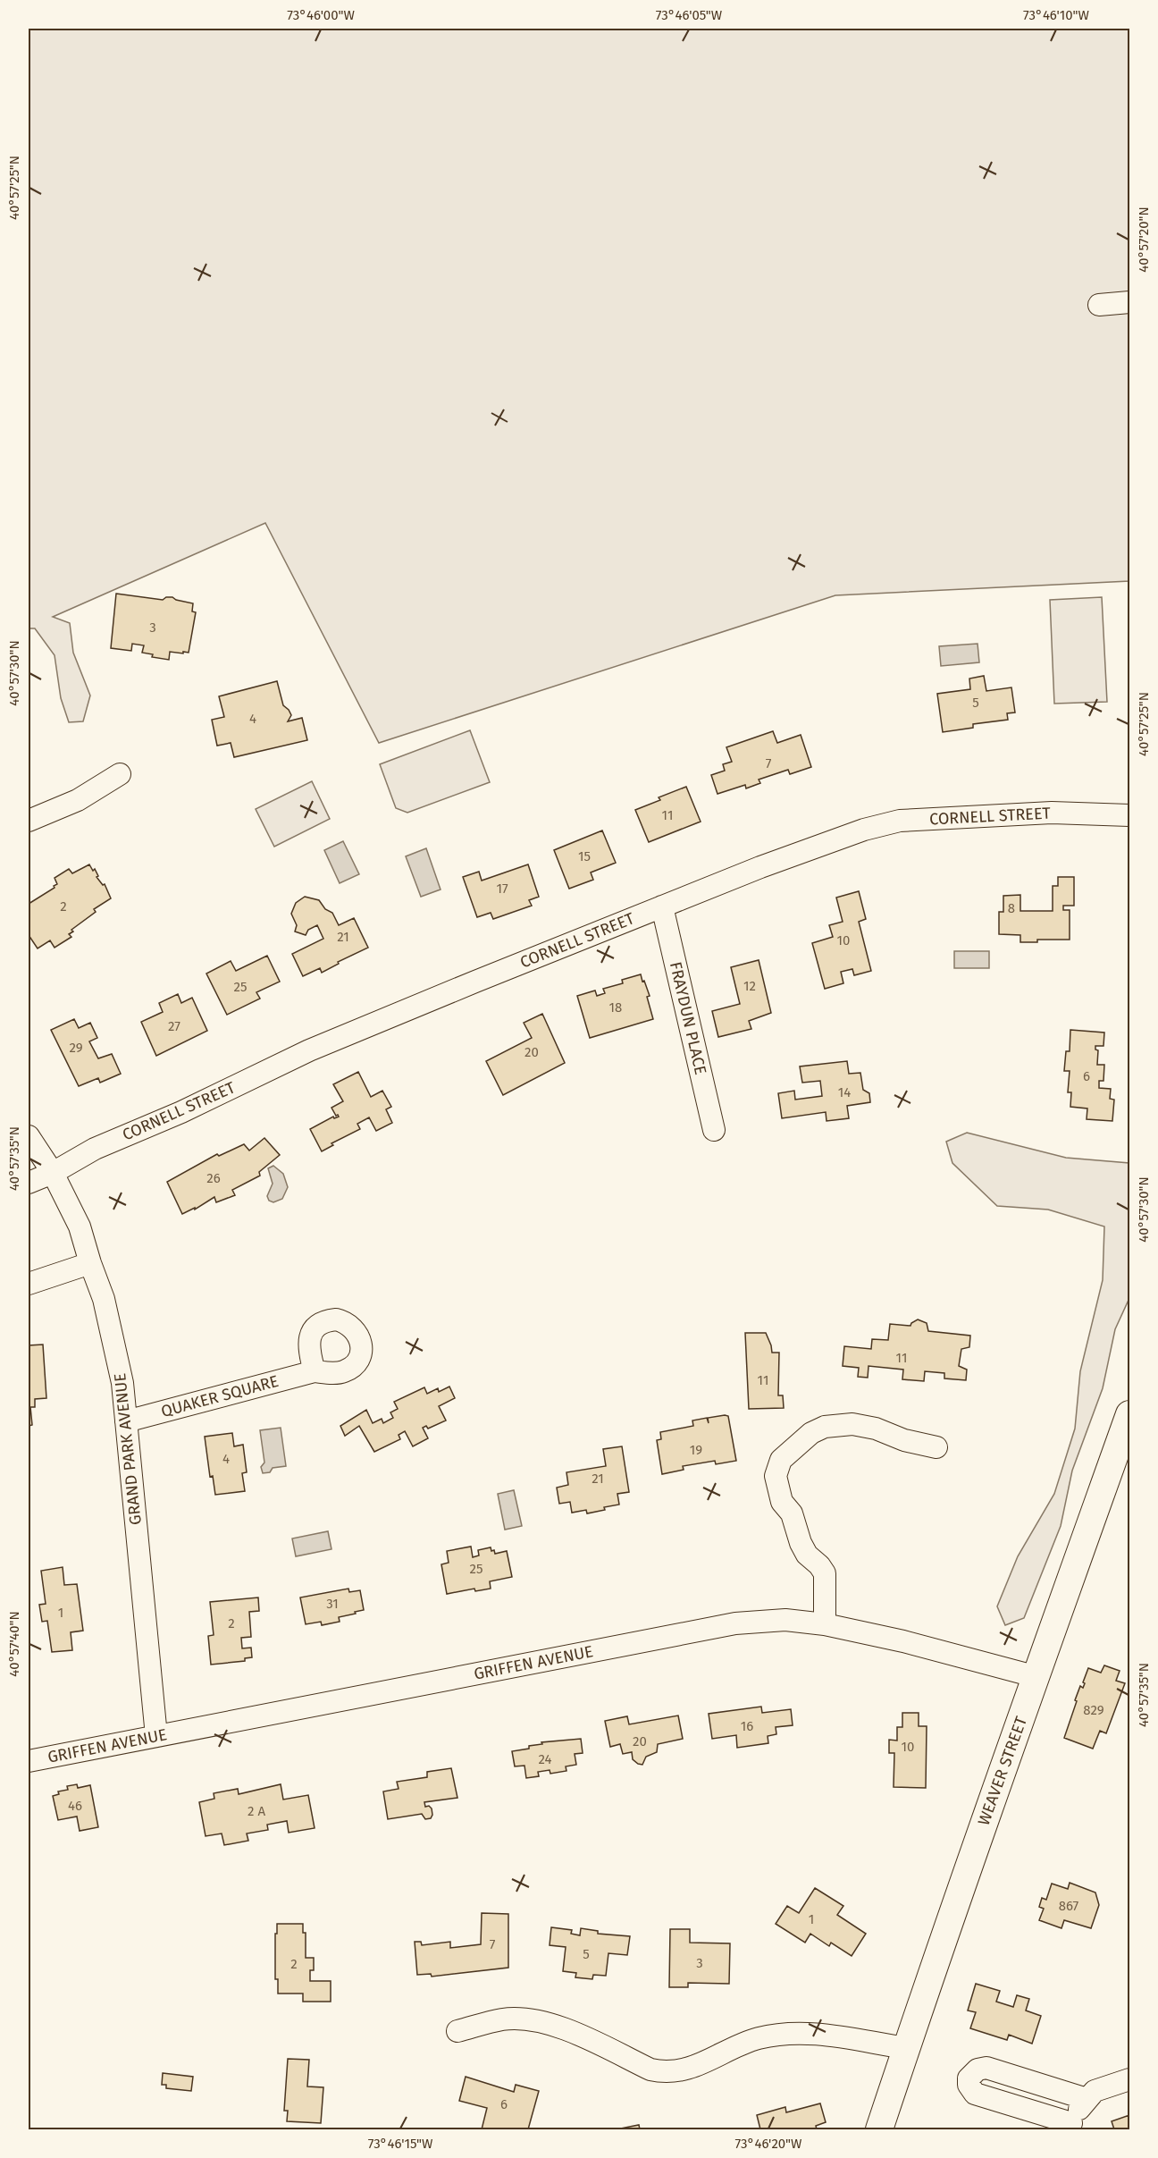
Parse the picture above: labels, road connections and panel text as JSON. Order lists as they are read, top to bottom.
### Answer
{
  "streets": {
    "main road": ["WEAVER STREET"],
    "street": [
      "CORNELL STREET",
      "FRAYDUN PLACE",
      "QUAKER SQUARE",
      "GRAND PARK AVENUE",
      "GRIFFEN AVENUE"
    ]
  },
  "crossings": [
    ["CORNELL STREET", "FRAYDUN PLACE"],
    ["CORNELL STREET", "GRAND PARK AVENUE"],
    ["QUAKER SQUARE", "GRAND PARK AVENUE"],
    ["GRAND PARK AVENUE", "GRIFFEN AVENUE"],
    ["GRIFFEN AVENUE", "WEAVER STREET"]
  ],
  "house_numbers": [
    "3",
    "5",
    "4",
    "7",
    "11",
    "15",
    "17",
    "2",
    "8",
    "21",
    "10",
    "12",
    "25",
    "18",
    "27",
    "29",
    "20",
    "6",
    "14",
    "26",
    "11",
    "11",
    "19",
    "4",
    "21",
    "25",
    "31",
    "1",
    "2",
    "829",
    "16",
    "20",
    "10",
    "24",
    "46",
    "2 A",
    "867",
    "1",
    "7",
    "5",
    "3",
    "2",
    "6"
  ],
  "coordinates": [
    "73°46'00\"W",
    "73°46'05\"W",
    "73°46'10\"W",
    "40°57'25\"N",
    "40°57'20\"N",
    "40°57'30\"N",
    "40°57'35\"N",
    "40°57'40\"N",
    "73°46'15\"W",
    "73°46'20\"W"
  ]
}
